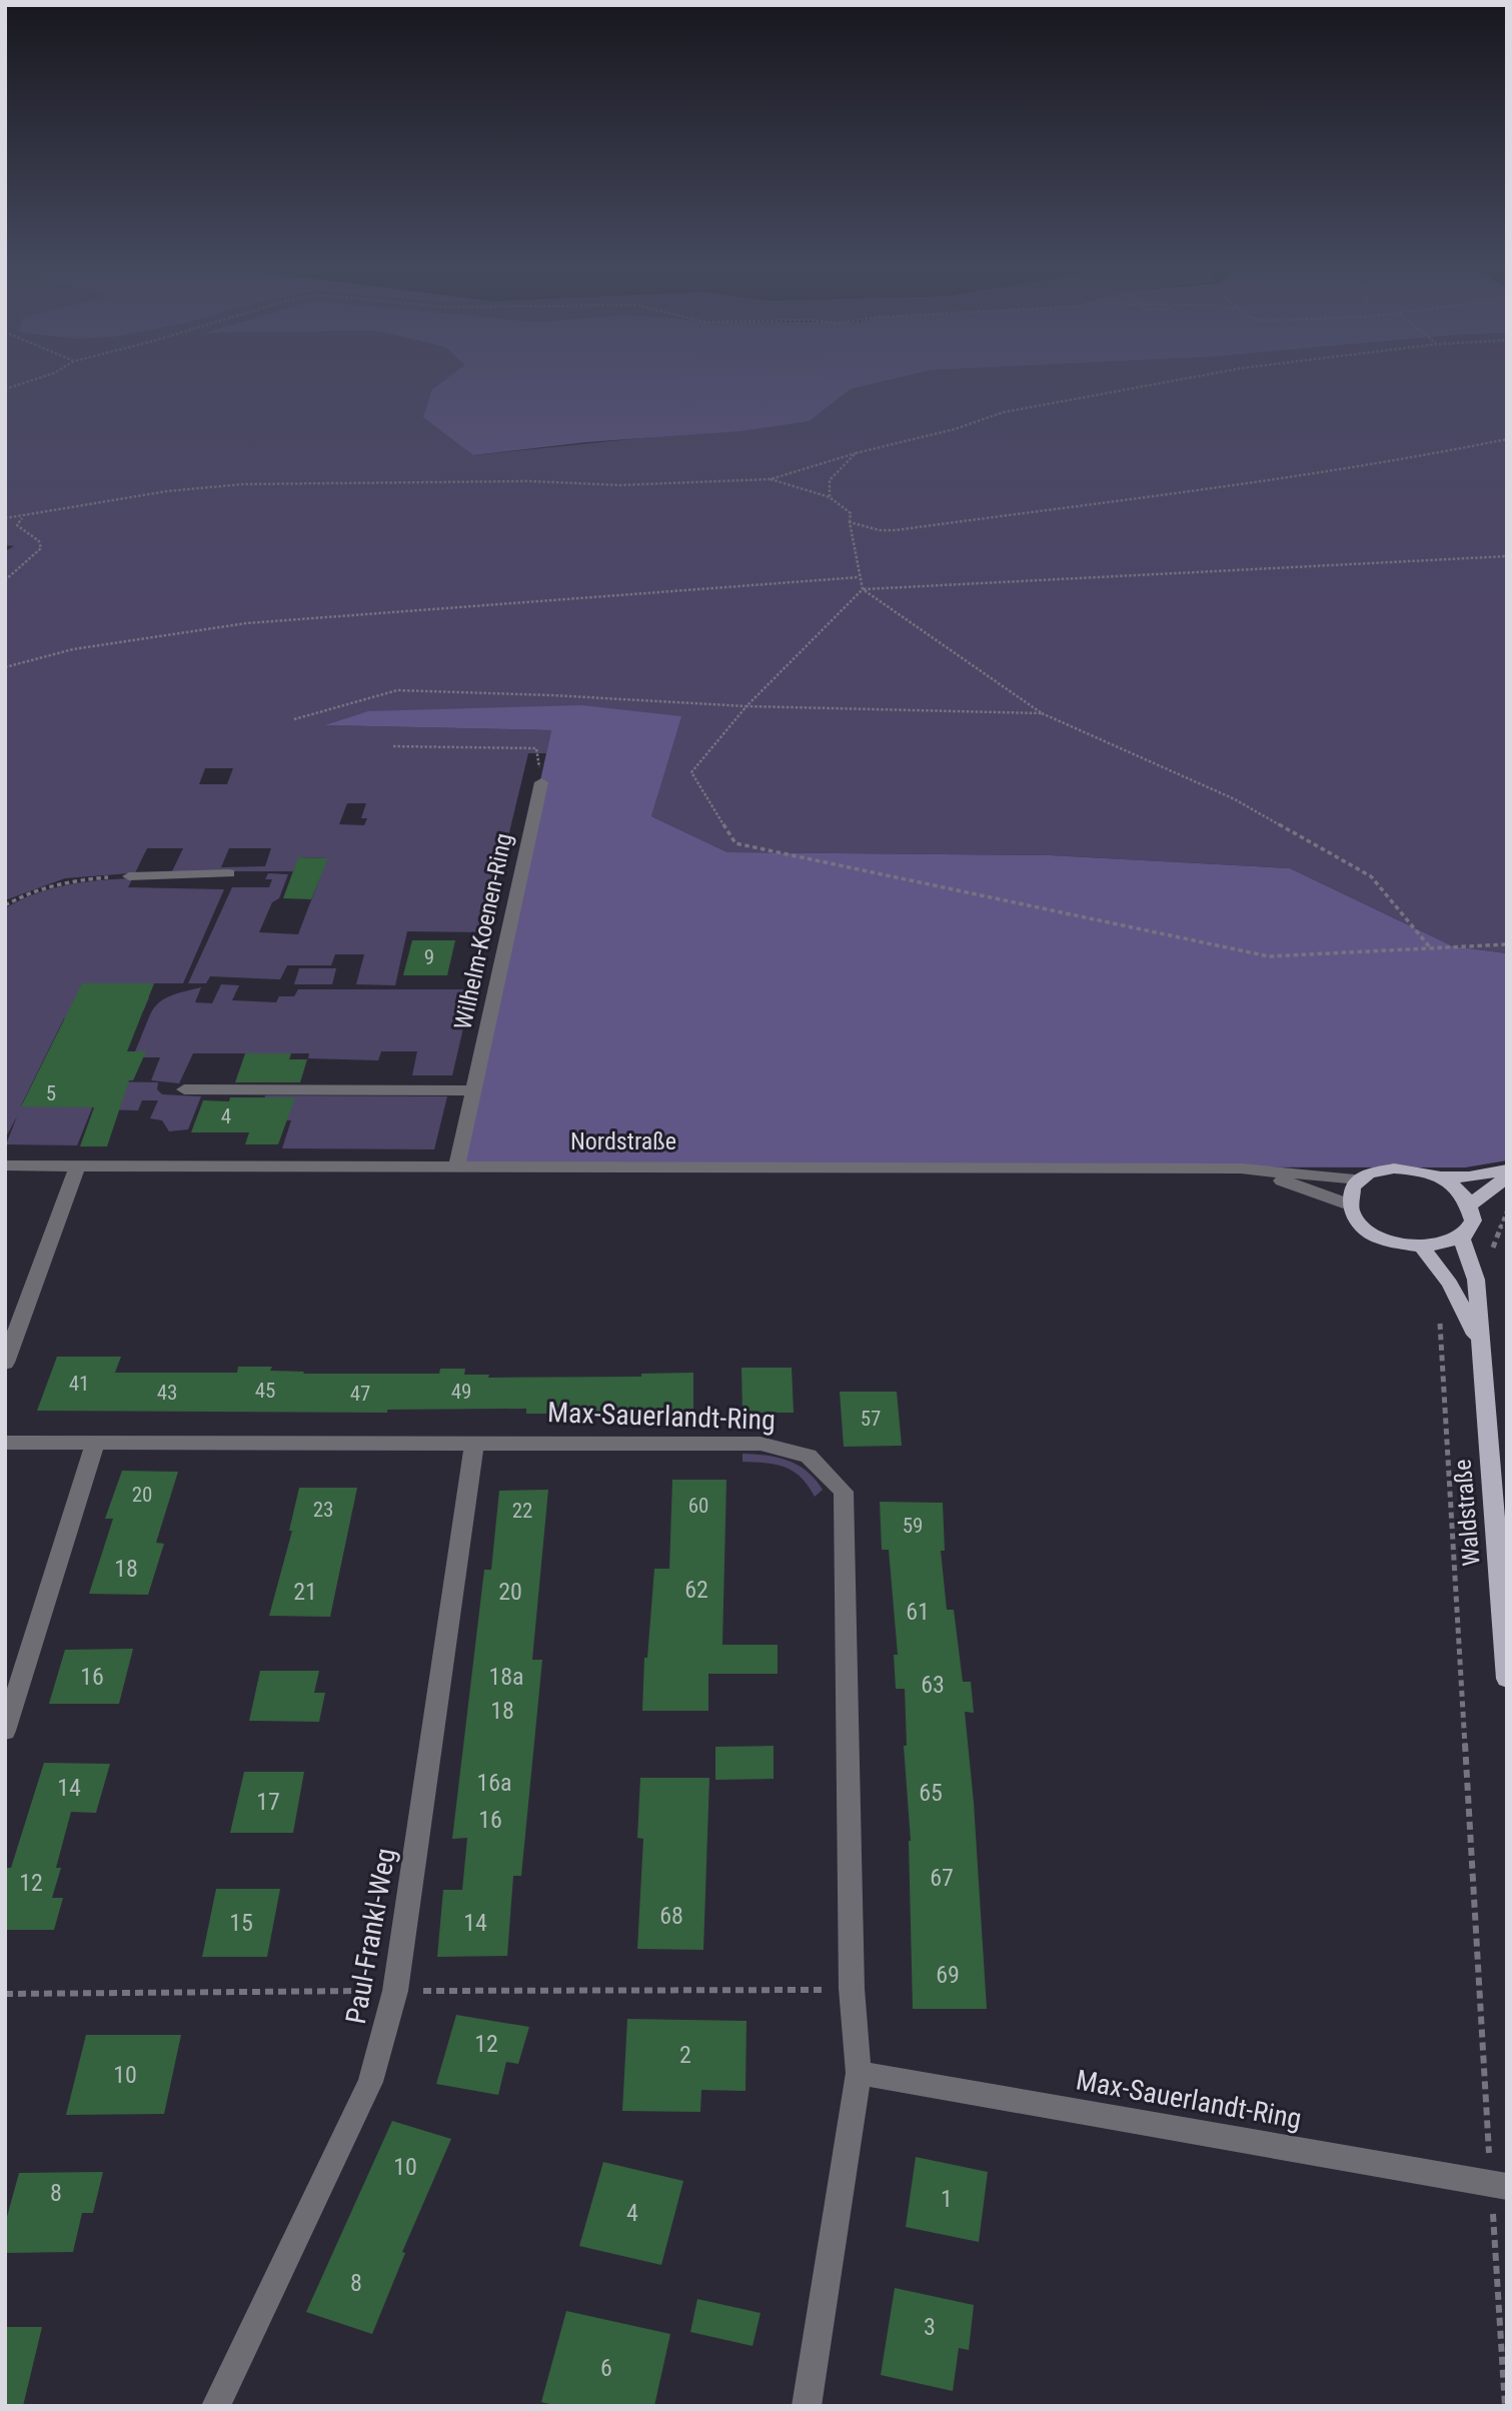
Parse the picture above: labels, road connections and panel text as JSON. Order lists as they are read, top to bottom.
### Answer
{
  "streets": {
    "main road": ["Nordstraße", "Waldstraße"],
    "street": ["Wilhelm-Koenen-Ring", "Max-Sauerlandt-Ring", "Paul-Frankl-Weg"]
  },
  "crossings": [
    ["Wilhelm-Koenen-Ring", "Nordstraße"],
    ["Nordstraße", "Waldstraße"],
    ["Max-Sauerlandt-Ring", "Paul-Frankl-Weg"]
  ],
  "house_numbers": [
    "9",
    "5",
    "4",
    "41",
    "45",
    "49",
    "43",
    "47",
    "57",
    "20",
    "60",
    "23",
    "22",
    "59",
    "18",
    "62",
    "21",
    "20",
    "61",
    "16",
    "18a",
    "63",
    "18",
    "16a",
    "14",
    "65",
    "17",
    "16",
    "67",
    "12",
    "68",
    "15",
    "14",
    "69",
    "12",
    "2",
    "10",
    "10",
    "8",
    "1",
    "4",
    "8",
    "3",
    "6"
  ]
}
